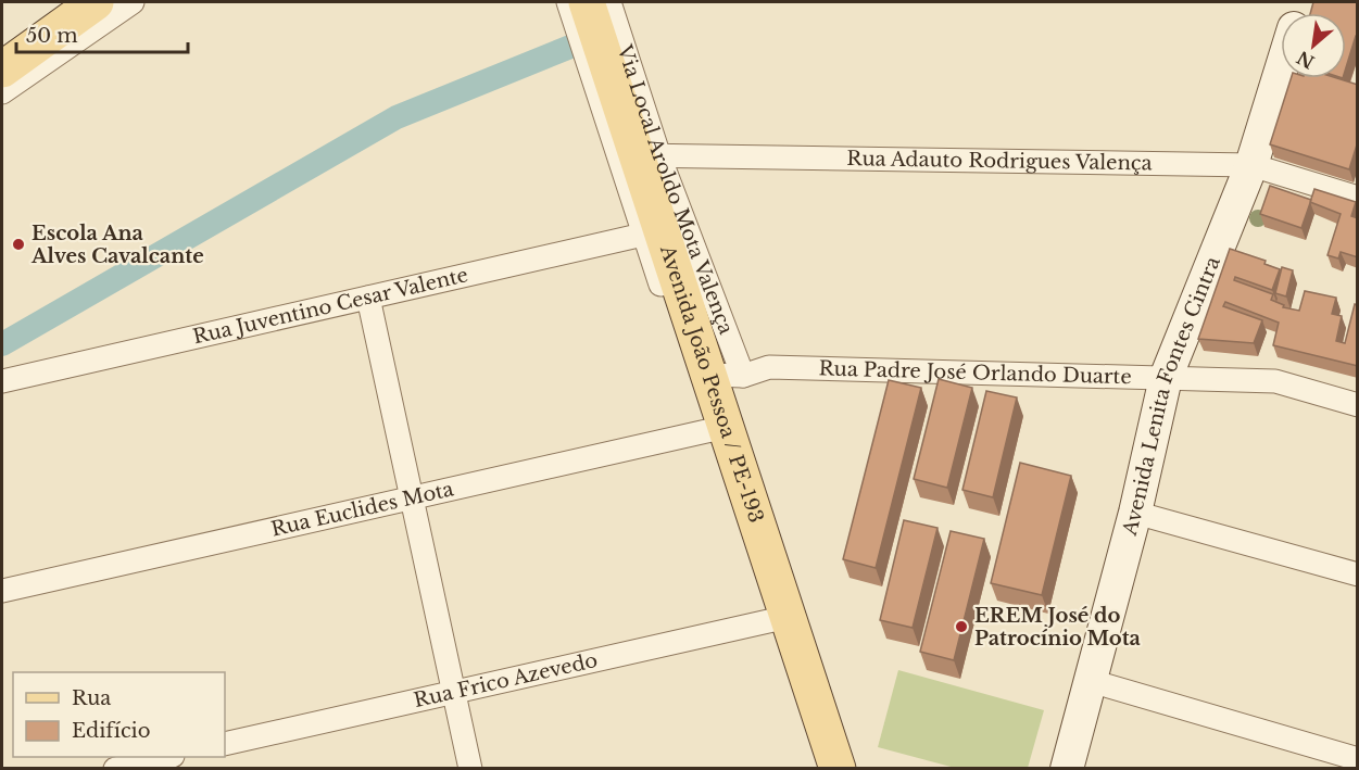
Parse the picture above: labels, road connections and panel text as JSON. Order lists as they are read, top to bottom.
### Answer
{
  "streets": {
    "main road": ["Avenida João Pessoa / PE-193"],
    "street": [
      "Rua Adauto Rodrigues Valença",
      "Via Local Aroldo Mota Valença",
      "Rua Juventino Cesar Valente",
      "Rua Padre José Orlando Duarte",
      "Avenida Lenita Fontes Cintra",
      "Rua Euclides Mota",
      "Rua Frico Azevedo"
    ]
  },
  "crossings": [
    ["Rua Adauto Rodrigues Valença", "Via Local Aroldo Mota Valença"],
    ["Rua Adauto Rodrigues Valença", "Avenida João Pessoa / PE-193"],
    ["Rua Adauto Rodrigues Valença", "Avenida Lenita Fontes Cintra"],
    ["Via Local Aroldo Mota Valença", "Rua Padre José Orlando Duarte"],
    ["Via Local Aroldo Mota Valença", "Avenida João Pessoa / PE-193"],
    ["Rua Juventino Cesar Valente", "Avenida João Pessoa / PE-193"],
    ["Rua Padre José Orlando Duarte", "Avenida João Pessoa / PE-193"],
    ["Rua Padre José Orlando Duarte", "Avenida Lenita Fontes Cintra"],
    ["Avenida João Pessoa / PE-193", "Rua Euclides Mota"],
    ["Avenida João Pessoa / PE-193", "Rua Frico Azevedo"]
  ],
  "places": ["Escola Ana Alves Cavalcante", "EREM José do Patrocínio Mota"],
  "legend": ["Rua", "Edifício"],
  "scale_bar": "50 m",
  "north": "bottom left"
}
